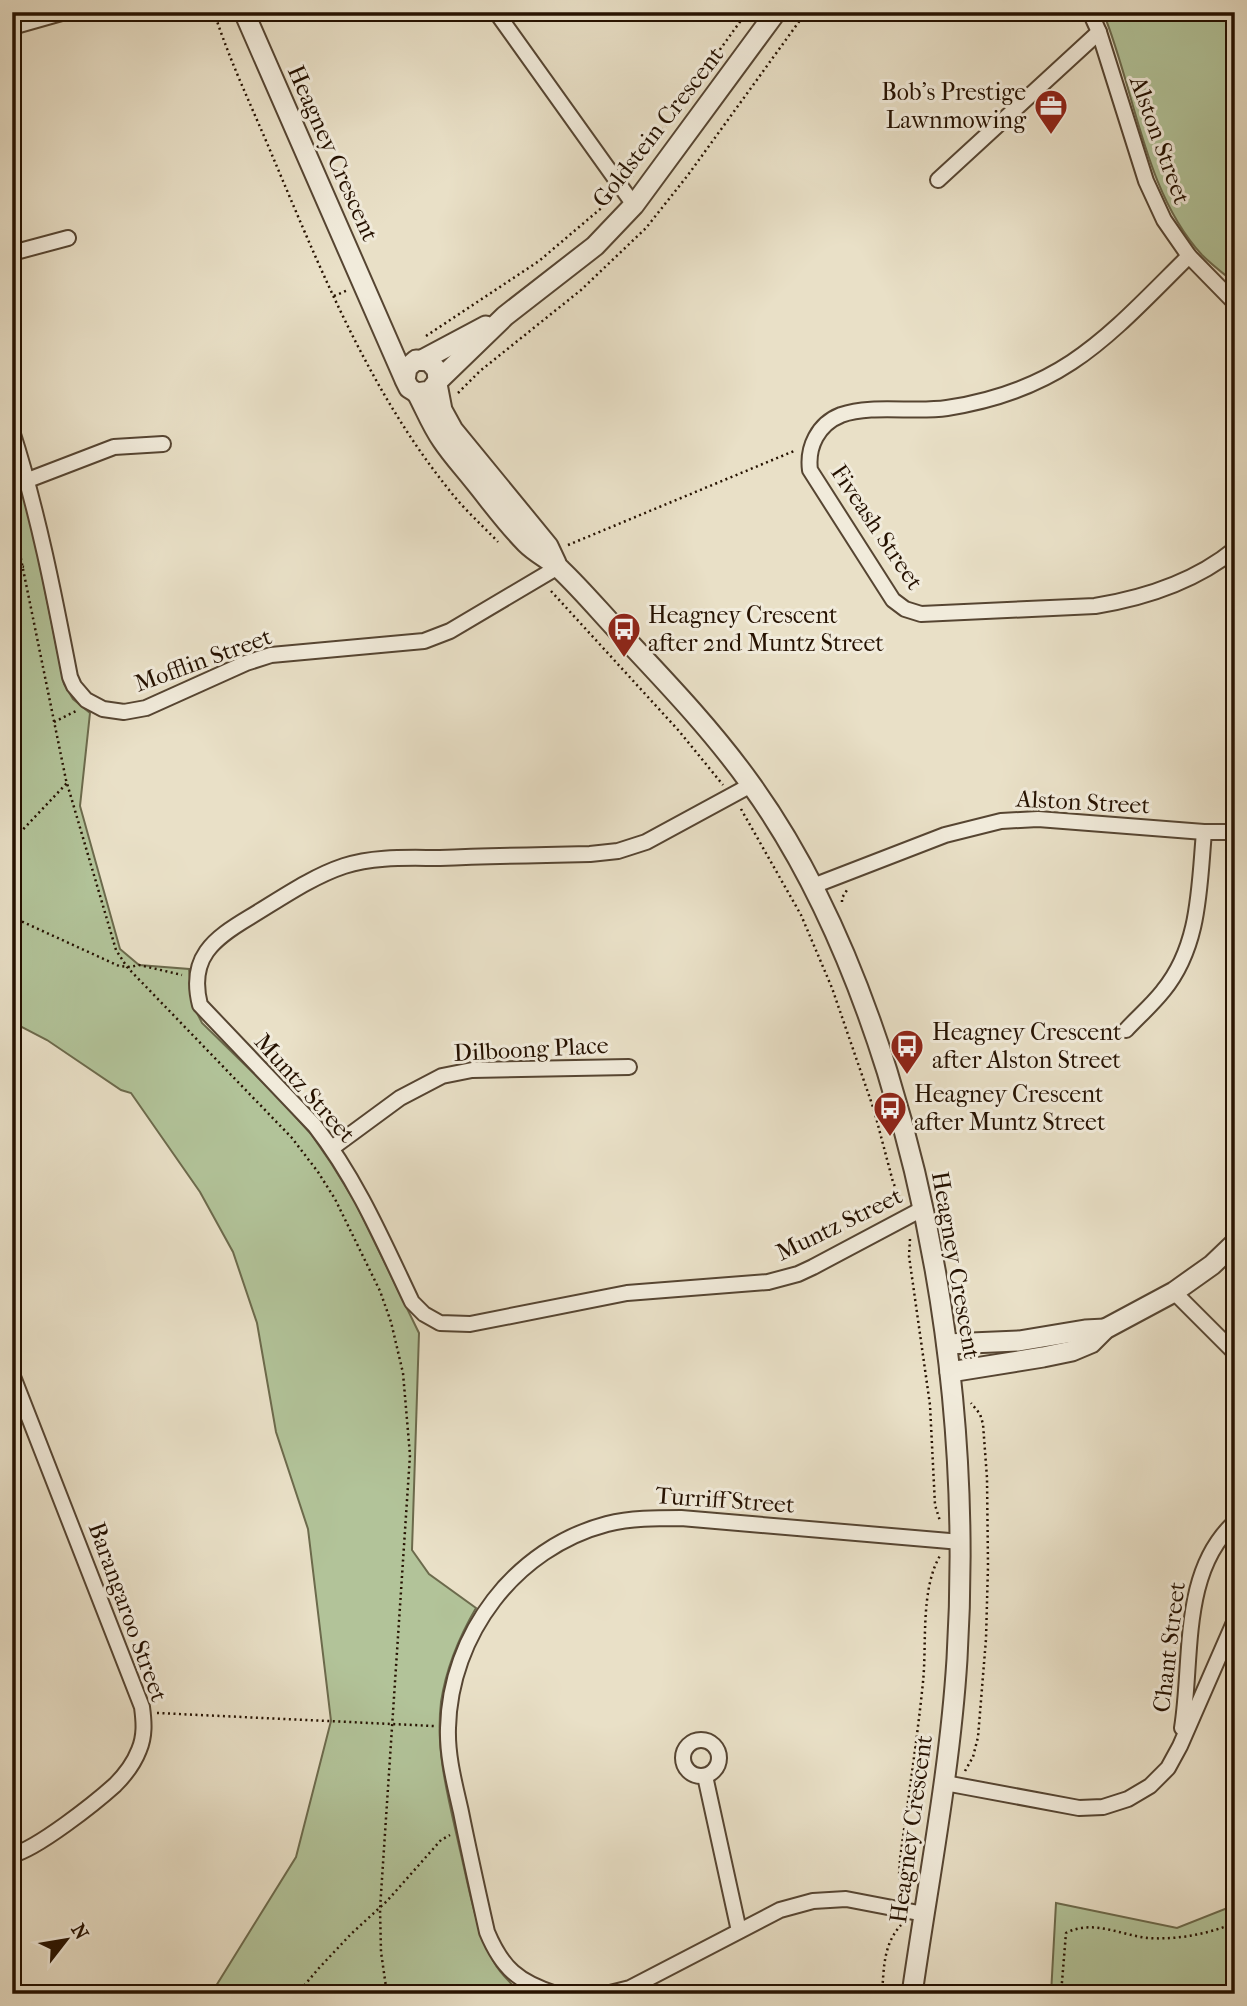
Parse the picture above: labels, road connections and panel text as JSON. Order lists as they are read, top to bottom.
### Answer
{
  "streets": {
    "street": [
      "Goldstein Crescent",
      "Alston Street",
      "Heagney Crescent",
      "Fiveash Street",
      "Mofflin Street",
      "Dilboong Place",
      "Muntz Street",
      "Turriff Street",
      "Barangaroo Street",
      "Chant Street"
    ]
  },
  "crossings": [
    ["Goldstein Crescent", "Heagney Crescent"],
    ["Alston Street", "Heagney Crescent"],
    ["Alston Street", "Fiveash Street"],
    ["Heagney Crescent", "Mofflin Street"],
    ["Heagney Crescent", "Muntz Street"],
    ["Heagney Crescent", "Turriff Street"],
    ["Heagney Crescent", "Chant Street"],
    ["Dilboong Place", "Muntz Street"]
  ],
  "places": {
    "office": ["Bob's Prestige Lawnmowing"],
    "bus stop": ["Heagney Crescent after 2nd Muntz Street", "Heagney Crescent after Alston Street", "Heagney Crescent after Muntz Street"]
  },
  "north": "top right"
}
